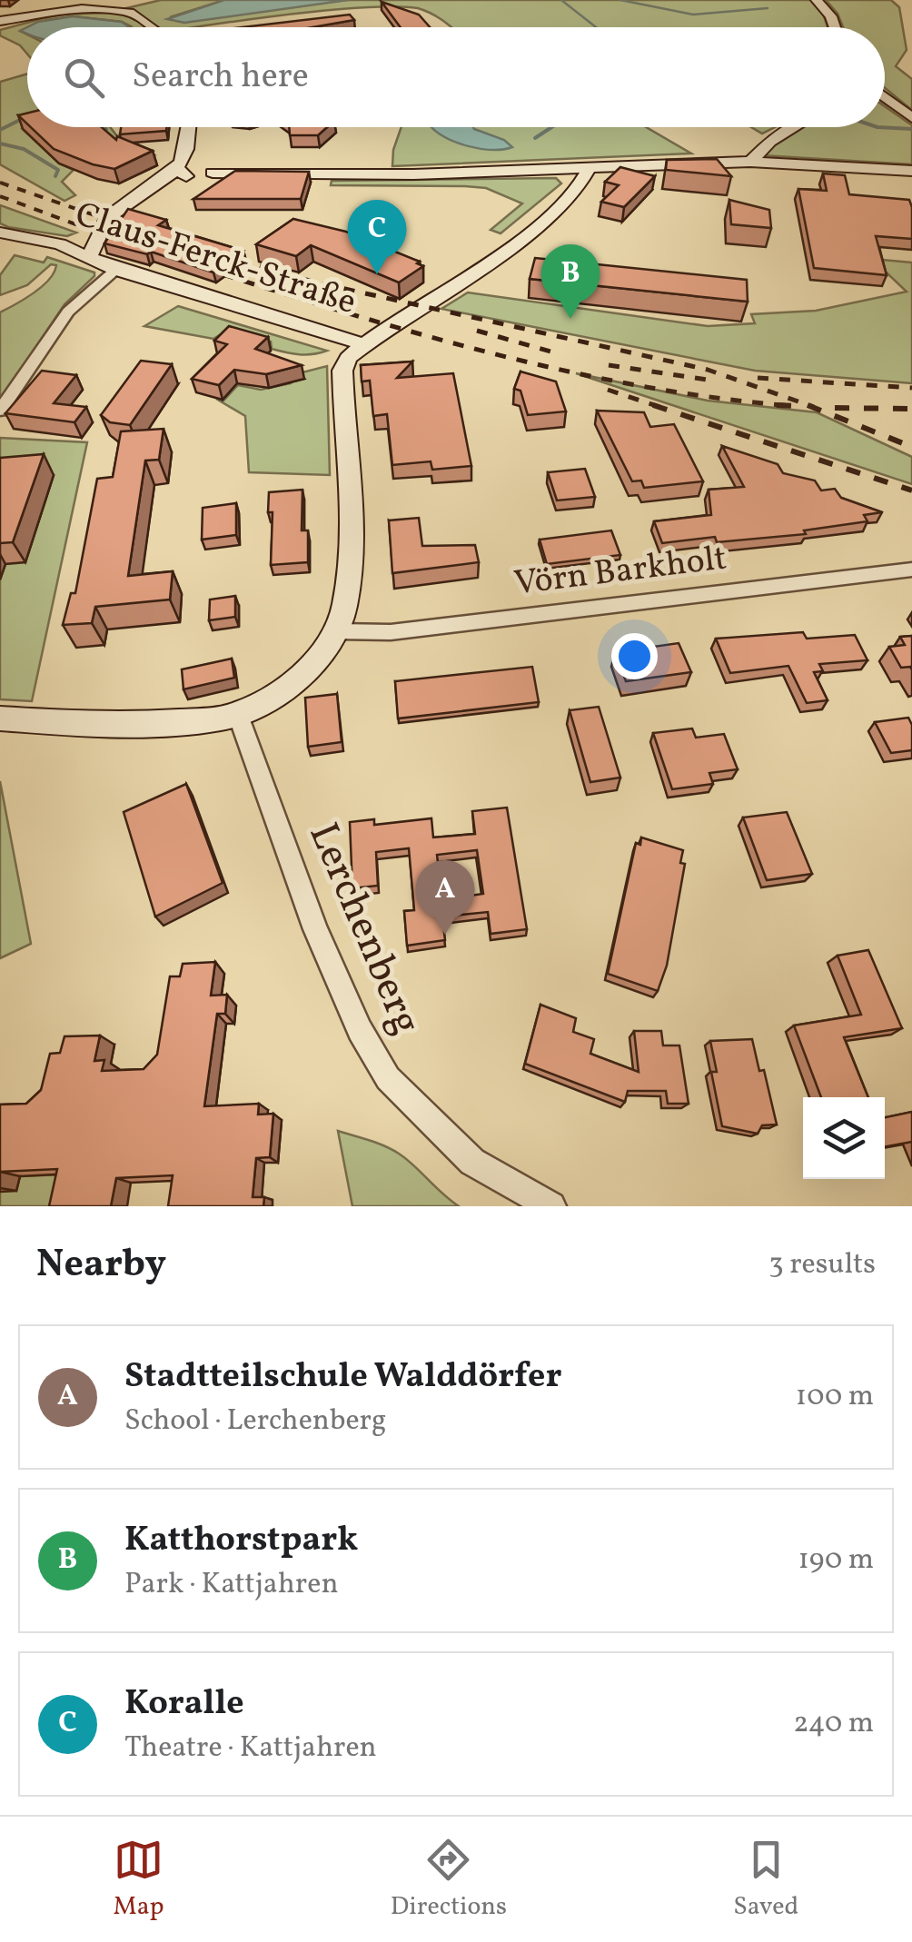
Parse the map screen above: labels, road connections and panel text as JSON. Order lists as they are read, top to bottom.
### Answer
{
  "streets": {
    "main road": ["Claus-Ferck-Straße"],
    "street": ["Vörn Barkholt", "Lerchenberg"]
  },
  "crossings": [
    ["Claus-Ferck-Straße", "Vörn Barkholt"],
    ["Claus-Ferck-Straße", "Lerchenberg"]
  ],
  "page": {
    "search": "Search here",
    "pins": ["C", "B", "A"],
    "heading": ["Nearby", "3 results"],
    "list": [
      {
        "mark": "A",
        "name": "Stadtteilschule Walddörfer",
        "note": "School · Lerchenberg",
        "value": "100 m"
      },
      {
        "mark": "B",
        "name": "Katthorstpark",
        "note": "Park · Kattjahren",
        "value": "190 m"
      },
      {
        "mark": "C",
        "name": "Koralle",
        "note": "Theatre · Kattjahren",
        "value": "240 m"
      }
    ],
    "nav": ["Map", "Directions", "Saved"]
  }
}
